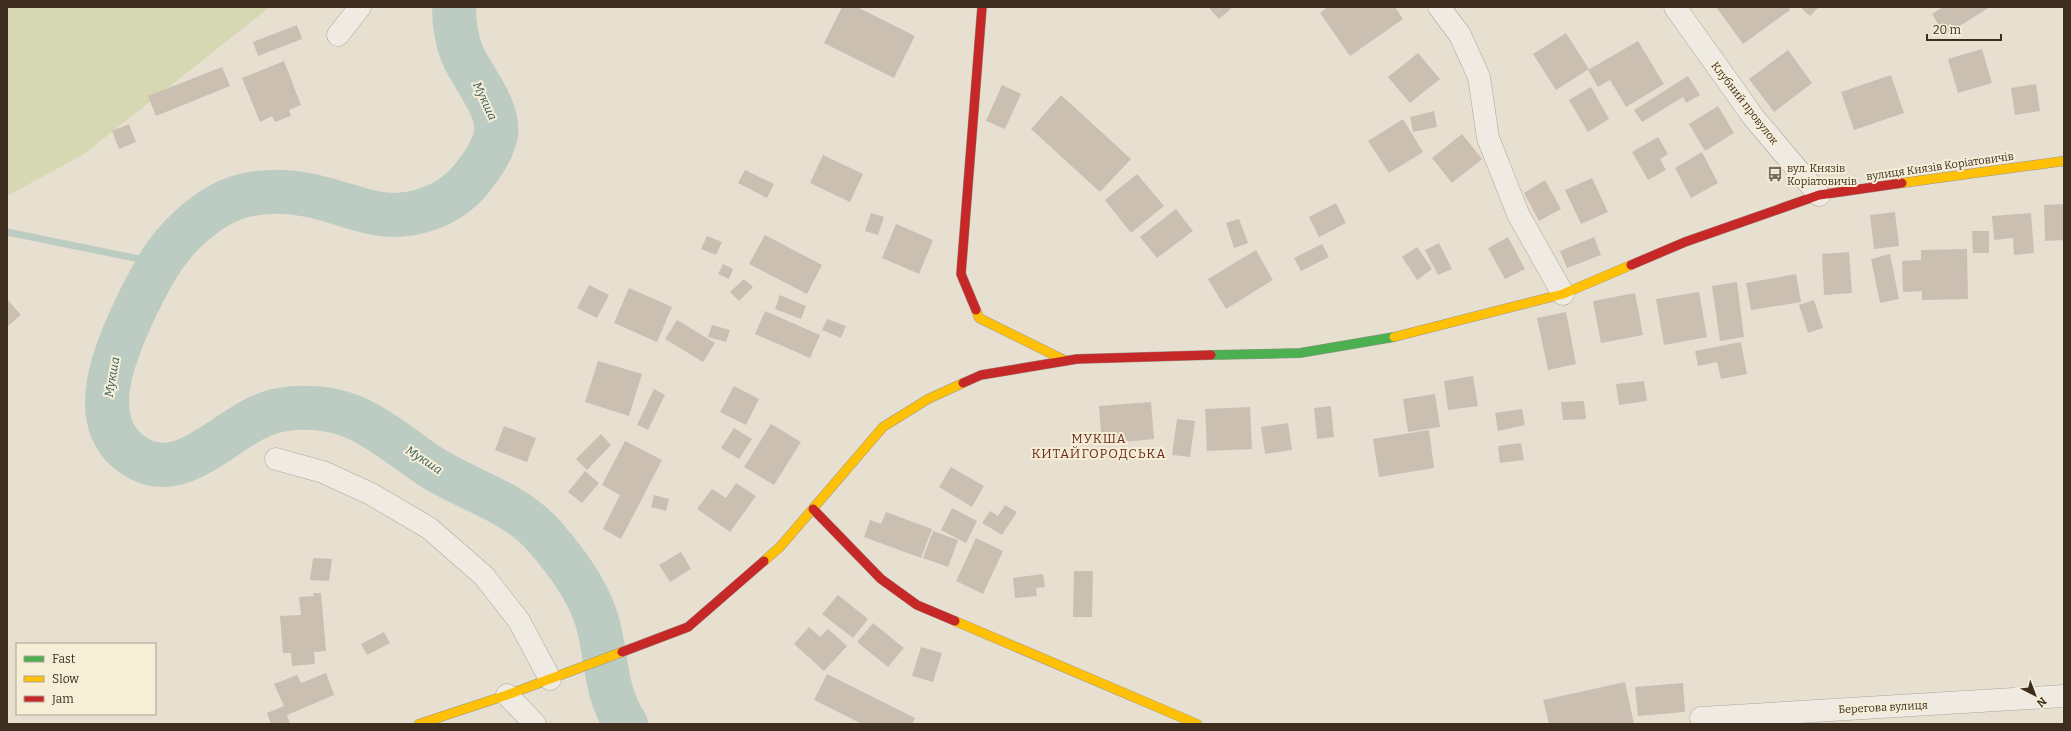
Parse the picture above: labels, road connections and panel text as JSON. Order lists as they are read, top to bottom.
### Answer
{
  "streets": {
    "main road": ["вулиця Князів Коріатовичів"],
    "street": ["Клубний провулок", "Берегова вулиця"]
  },
  "crossings": [
    ["Клубний провулок", "вулиця Князів Коріатовичів"]
  ],
  "districts": ["МУКША КИТАЙГОРОДСЬКА"],
  "water": ["Мукша"],
  "places": {
    "bus stop": ["вул. Князів Коріатовичів"]
  },
  "legend": ["Fast", "Slow", "Jam"],
  "scale_bar": "20 m",
  "north": "bottom right"
}
